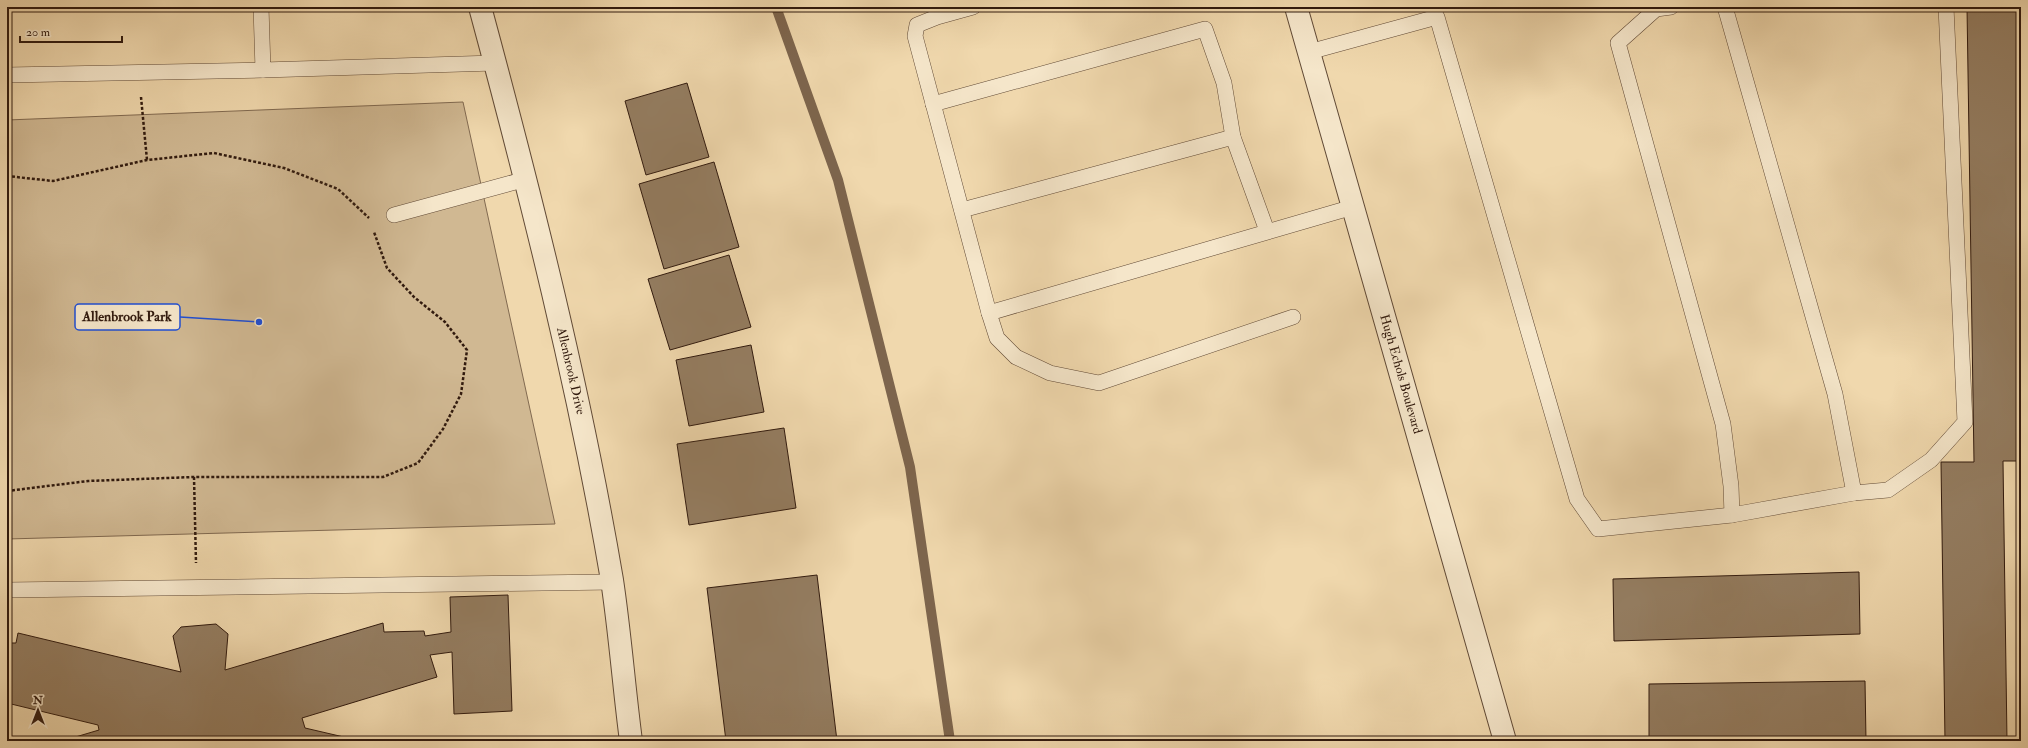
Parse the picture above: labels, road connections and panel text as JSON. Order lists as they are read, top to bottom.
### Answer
{
  "streets": {
    "street": ["Allenbrook Drive", "Hugh Echols Boulevard"]
  },
  "places": ["Allenbrook Park"],
  "scale_bar": "20 m",
  "north": "top"
}
